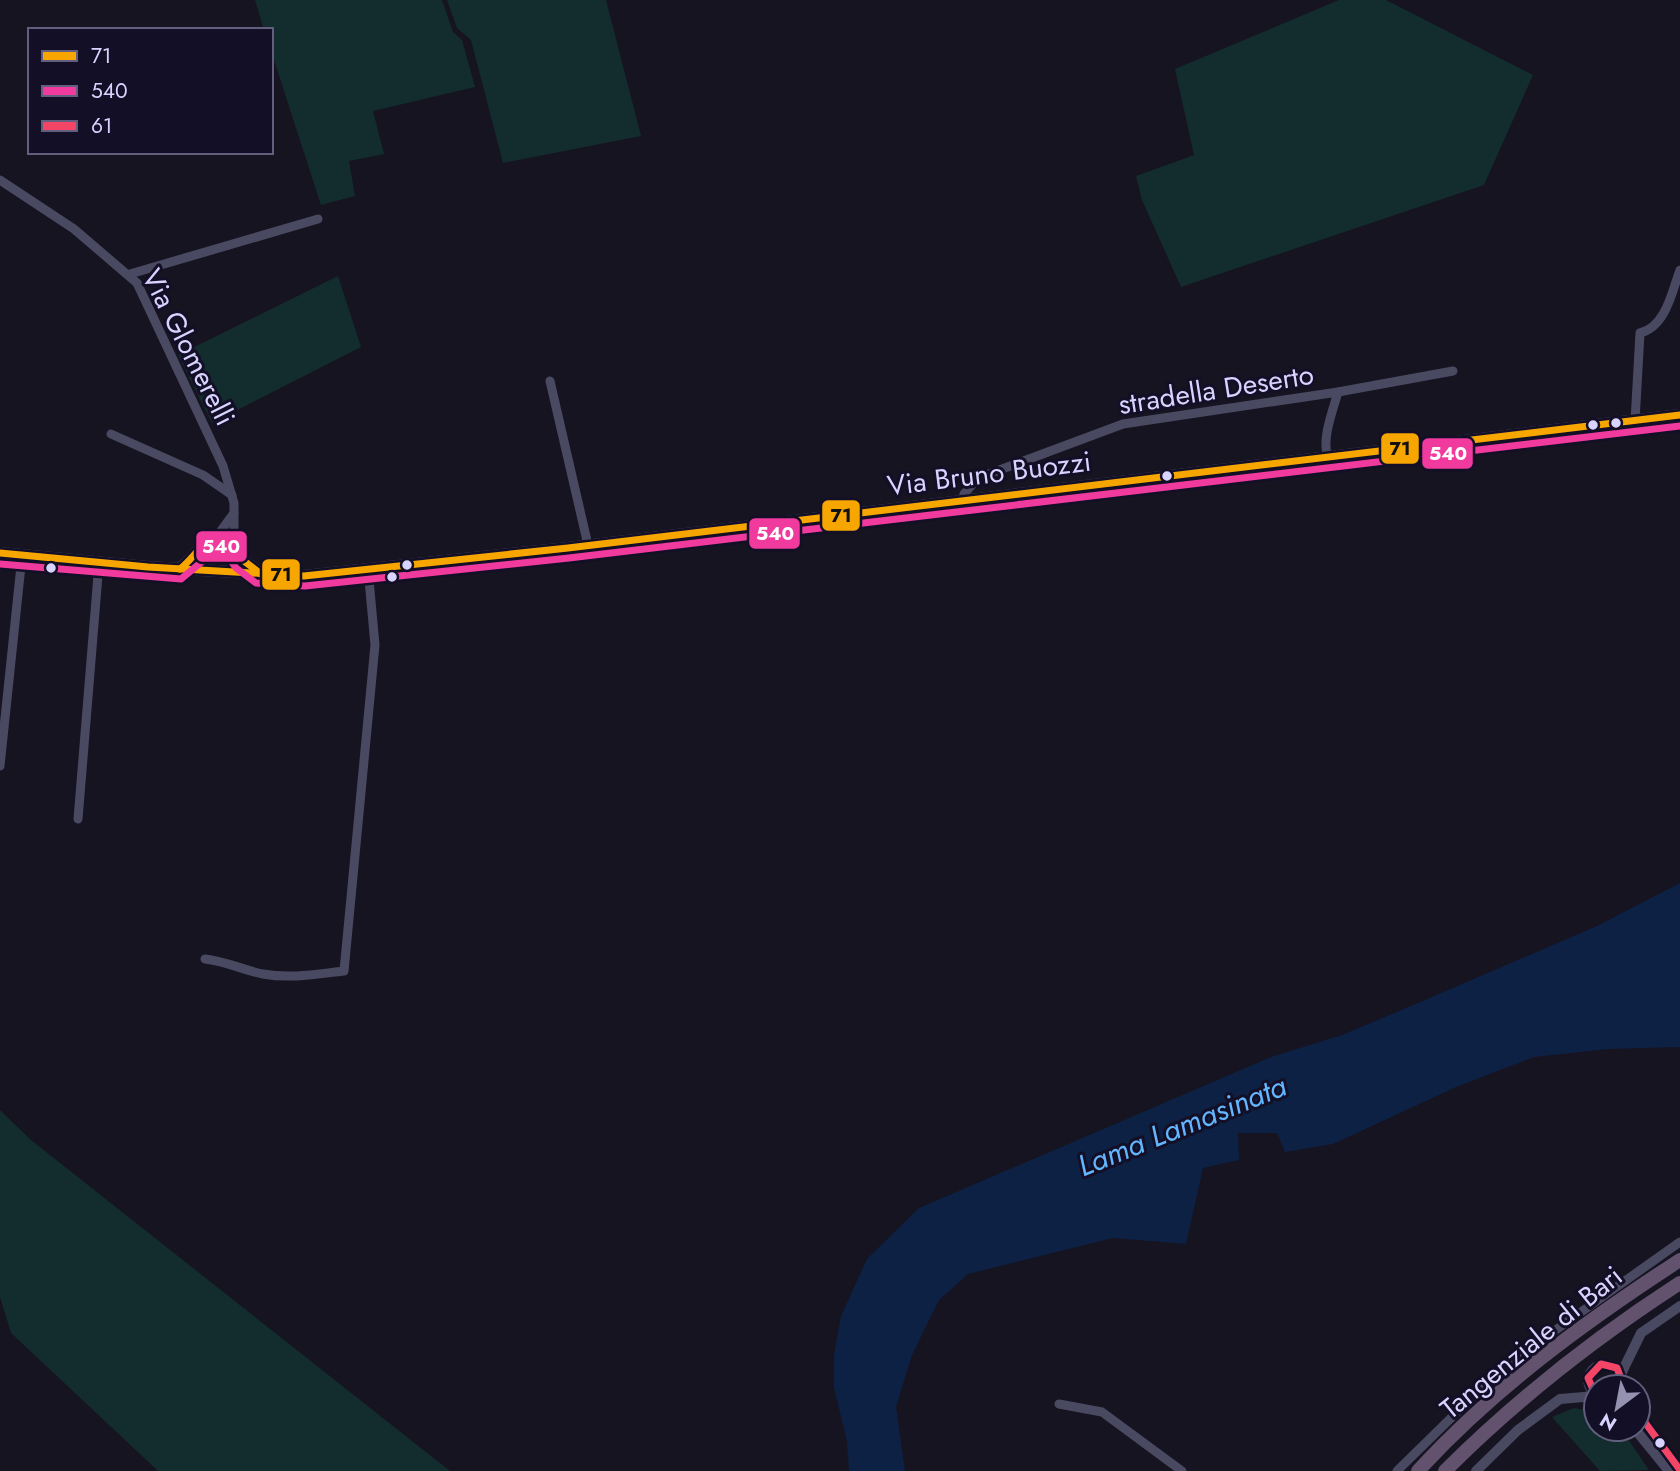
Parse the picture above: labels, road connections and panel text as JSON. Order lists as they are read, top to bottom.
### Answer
{
  "streets": {
    "highway": ["Tangenziale di Bari"],
    "main road": ["Via Bruno Buozzi"],
    "street": ["Via Glomerelli", "stradella Deserto"]
  },
  "crossings": [
    ["Via Glomerelli", "Via Bruno Buozzi"],
    ["stradella Deserto", "Via Bruno Buozzi"]
  ],
  "water": ["Lama Lamasinata"],
  "lines": ["transit line 71", "transit line 540", "transit line 61"],
  "legend": ["71", "540", "61"],
  "north": "bottom left"
}
